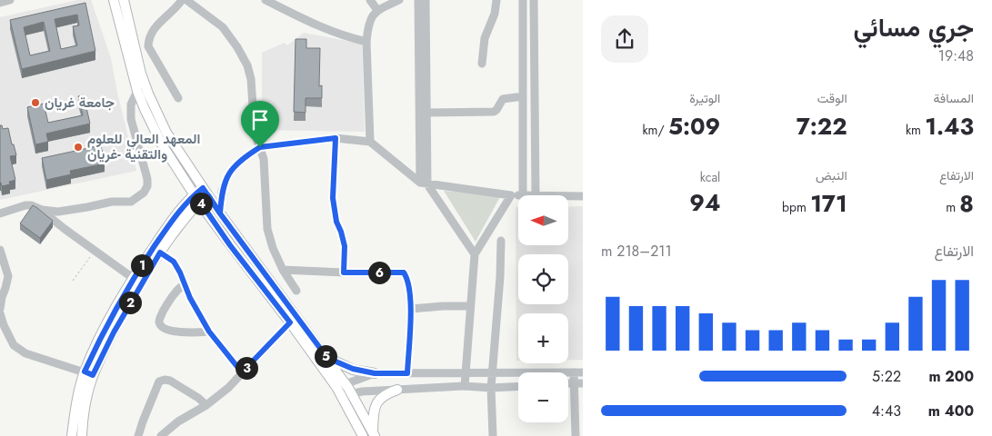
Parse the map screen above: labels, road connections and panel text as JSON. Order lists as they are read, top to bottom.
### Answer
{
  "places": ["جامعة غريان", "المعهد العالي للعلوم والتقنية -غريان"],
  "north": "left",
  "page": {
    "heading": ["جري مسائي", "19:48"],
    "stats": [
      ["المسافة", "1.43 km"],
      ["الوقت", "7:22"],
      ["الوتيرة", "5:09 /km"],
      ["الارتفاع", "8 m"],
      ["النبض", "171 bpm"],
      ["kcal", "94"]
    ],
    "pins": [
      "4",
      "1",
      "6",
      "2",
      "5",
      "3"
    ],
    "map_buttons": ["+", "−"],
    "chart": ["الارتفاع", "211–218 m"],
    "list": [
      {
        "name": "200 m",
        "note": "5:22"
      },
      {
        "name": "400 m",
        "note": "4:43"
      }
    ]
  }
}
